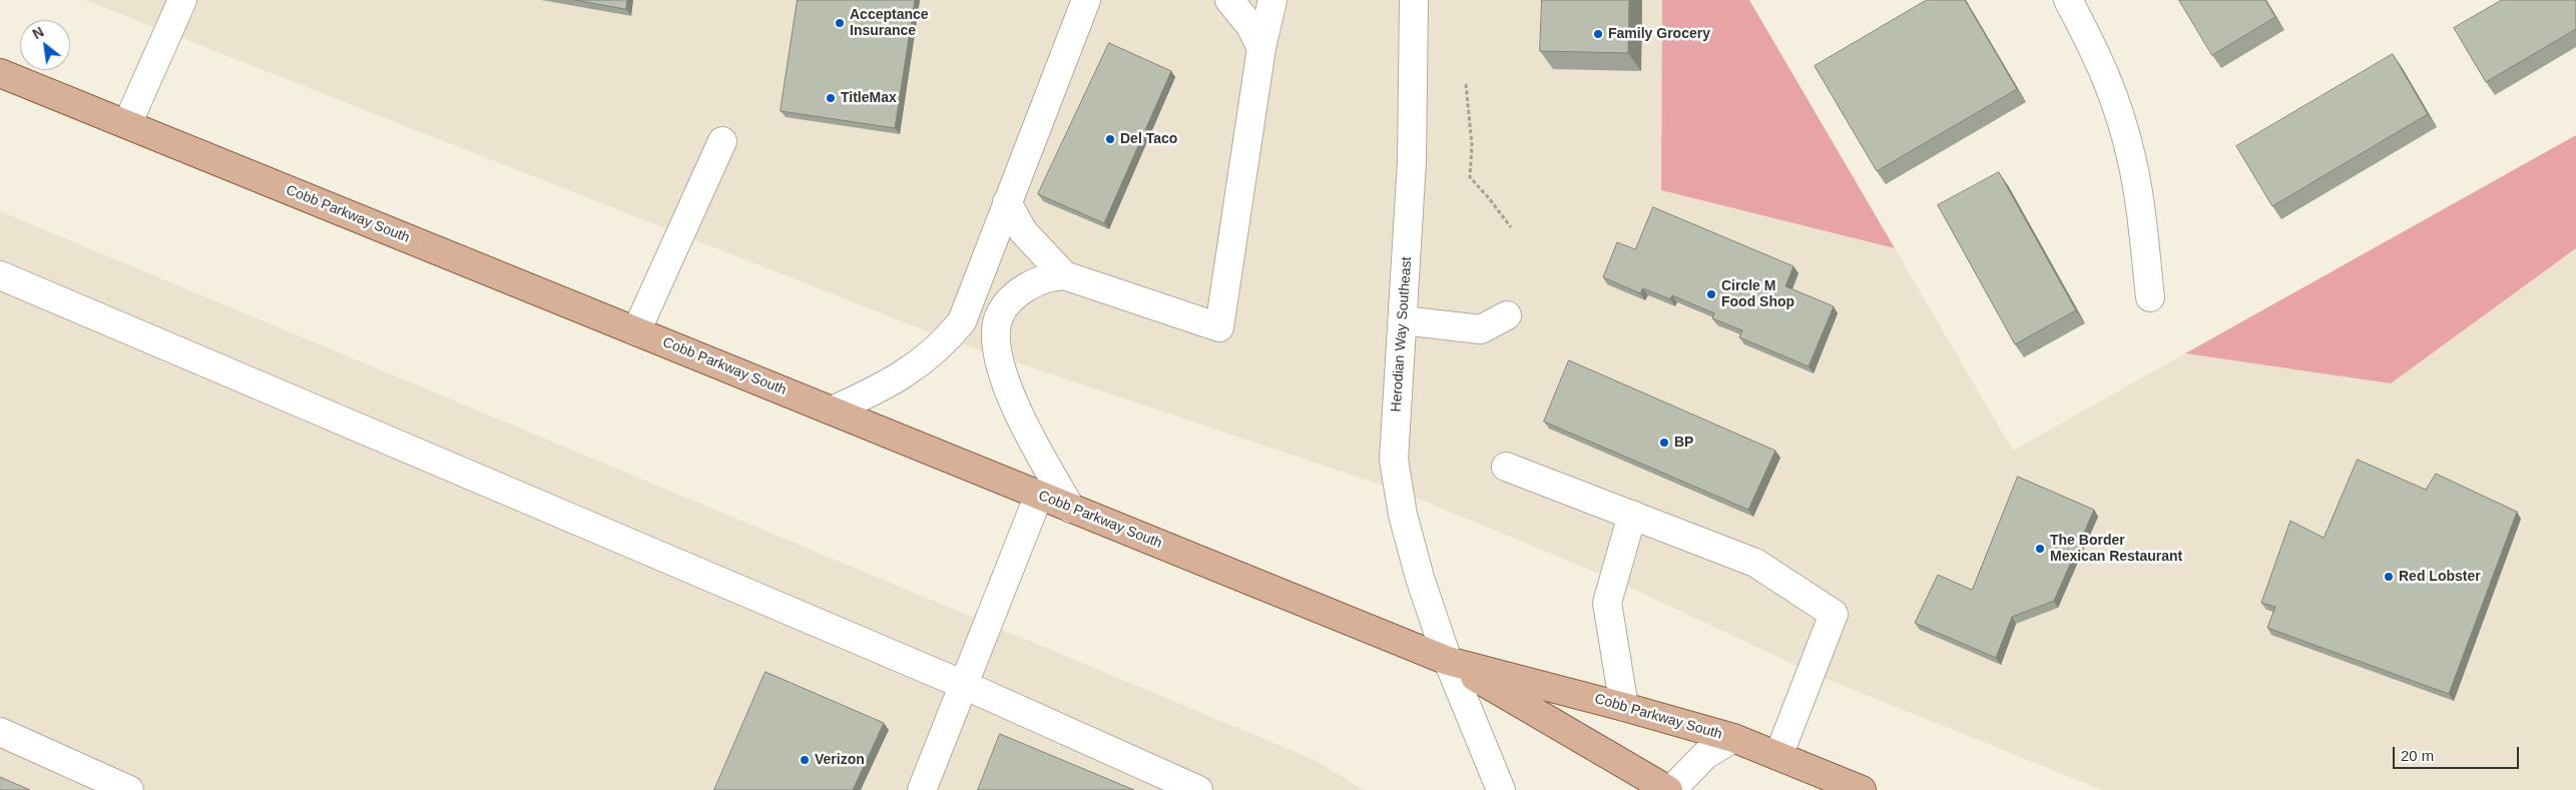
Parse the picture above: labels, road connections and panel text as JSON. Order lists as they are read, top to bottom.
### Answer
{
  "streets": {
    "main road": ["Cobb Parkway South"],
    "street": ["Herodian Way Southeast"]
  },
  "crossings": [
    ["Cobb Parkway South", "Herodian Way Southeast"]
  ],
  "places": [
    "Acceptance Insurance",
    "Family Grocery",
    "TitleMax",
    "Del Taco",
    "Circle M Food Shop",
    "BP",
    "The Border Mexican Restaurant",
    "Red Lobster",
    "Verizon"
  ],
  "scale_bar": "20 m",
  "north": "top left"
}
